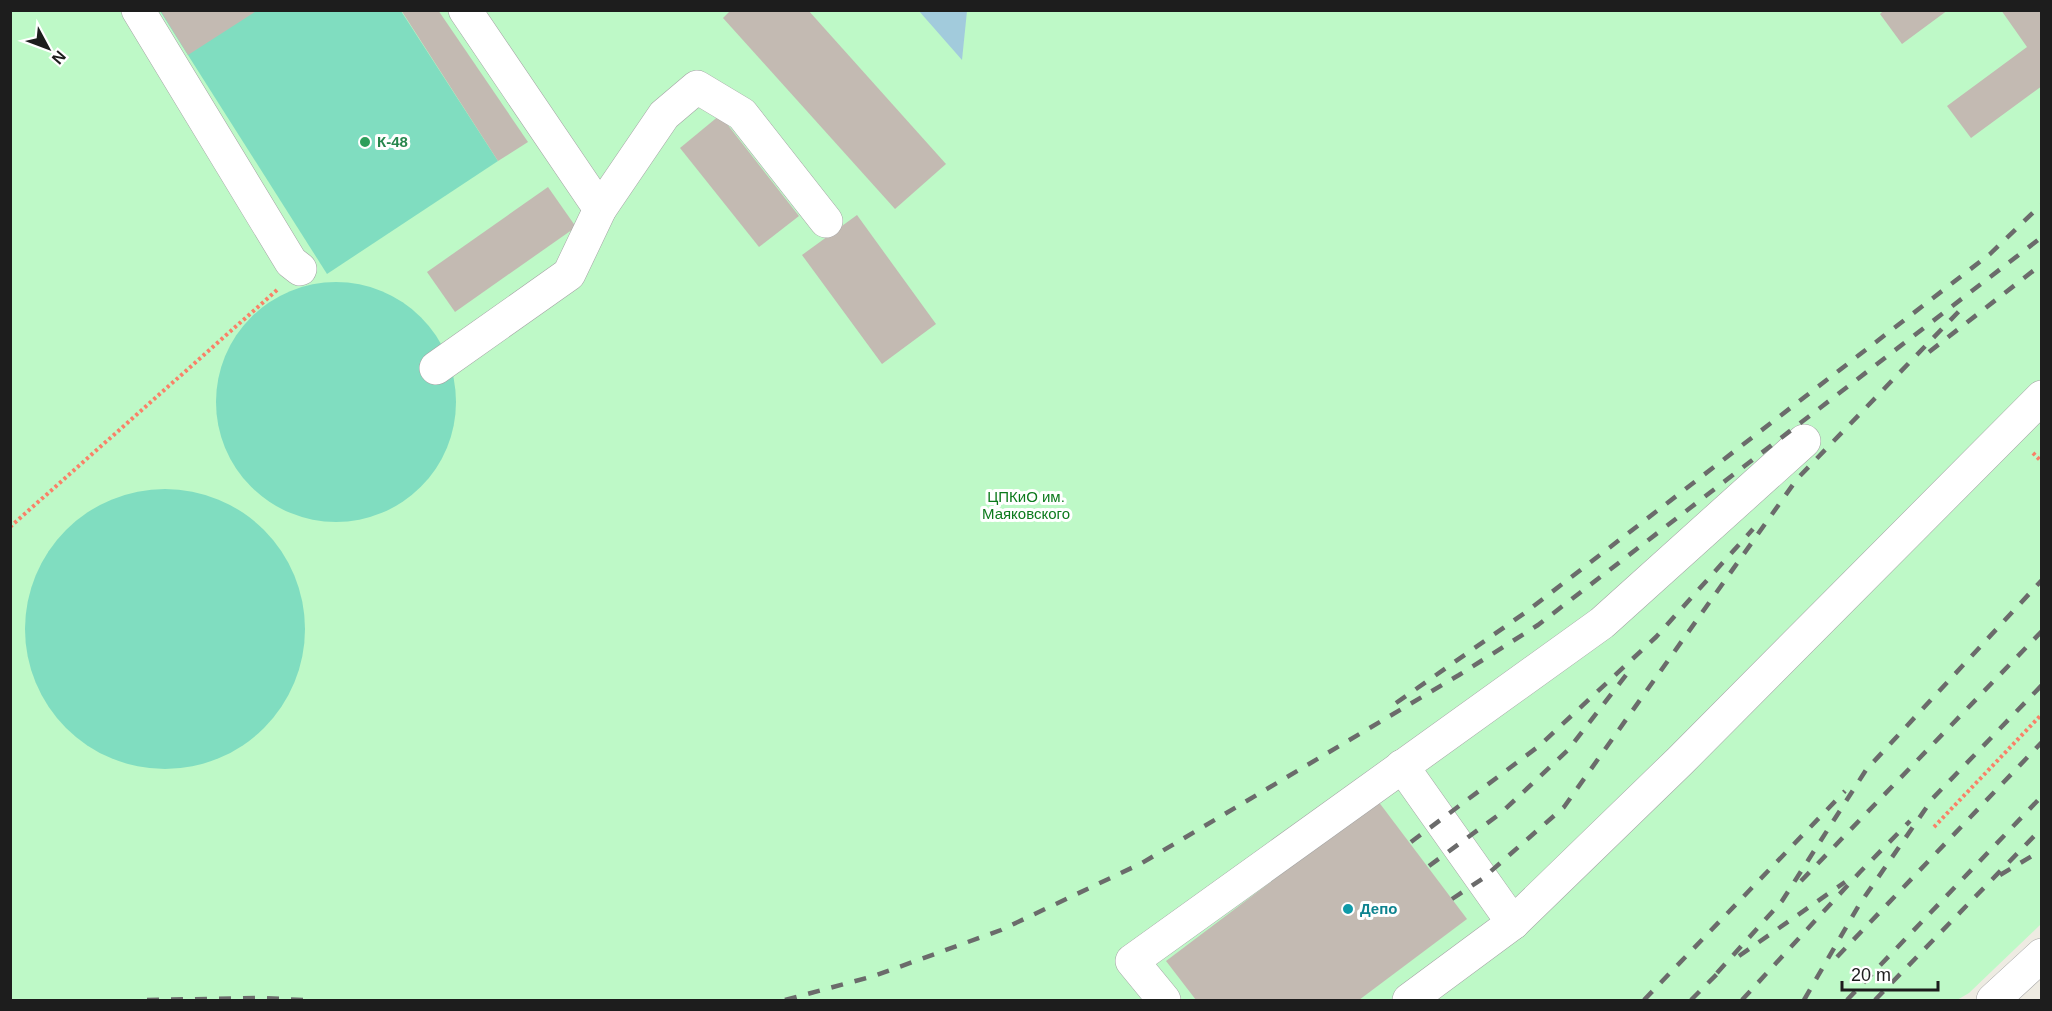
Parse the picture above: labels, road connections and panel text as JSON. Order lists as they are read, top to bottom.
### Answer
{
  "parks": ["ЦПКиО им. Маяковского"],
  "places": ["К-48", "Депо"],
  "scale_bar": "20 m",
  "north": "bottom right"
}
